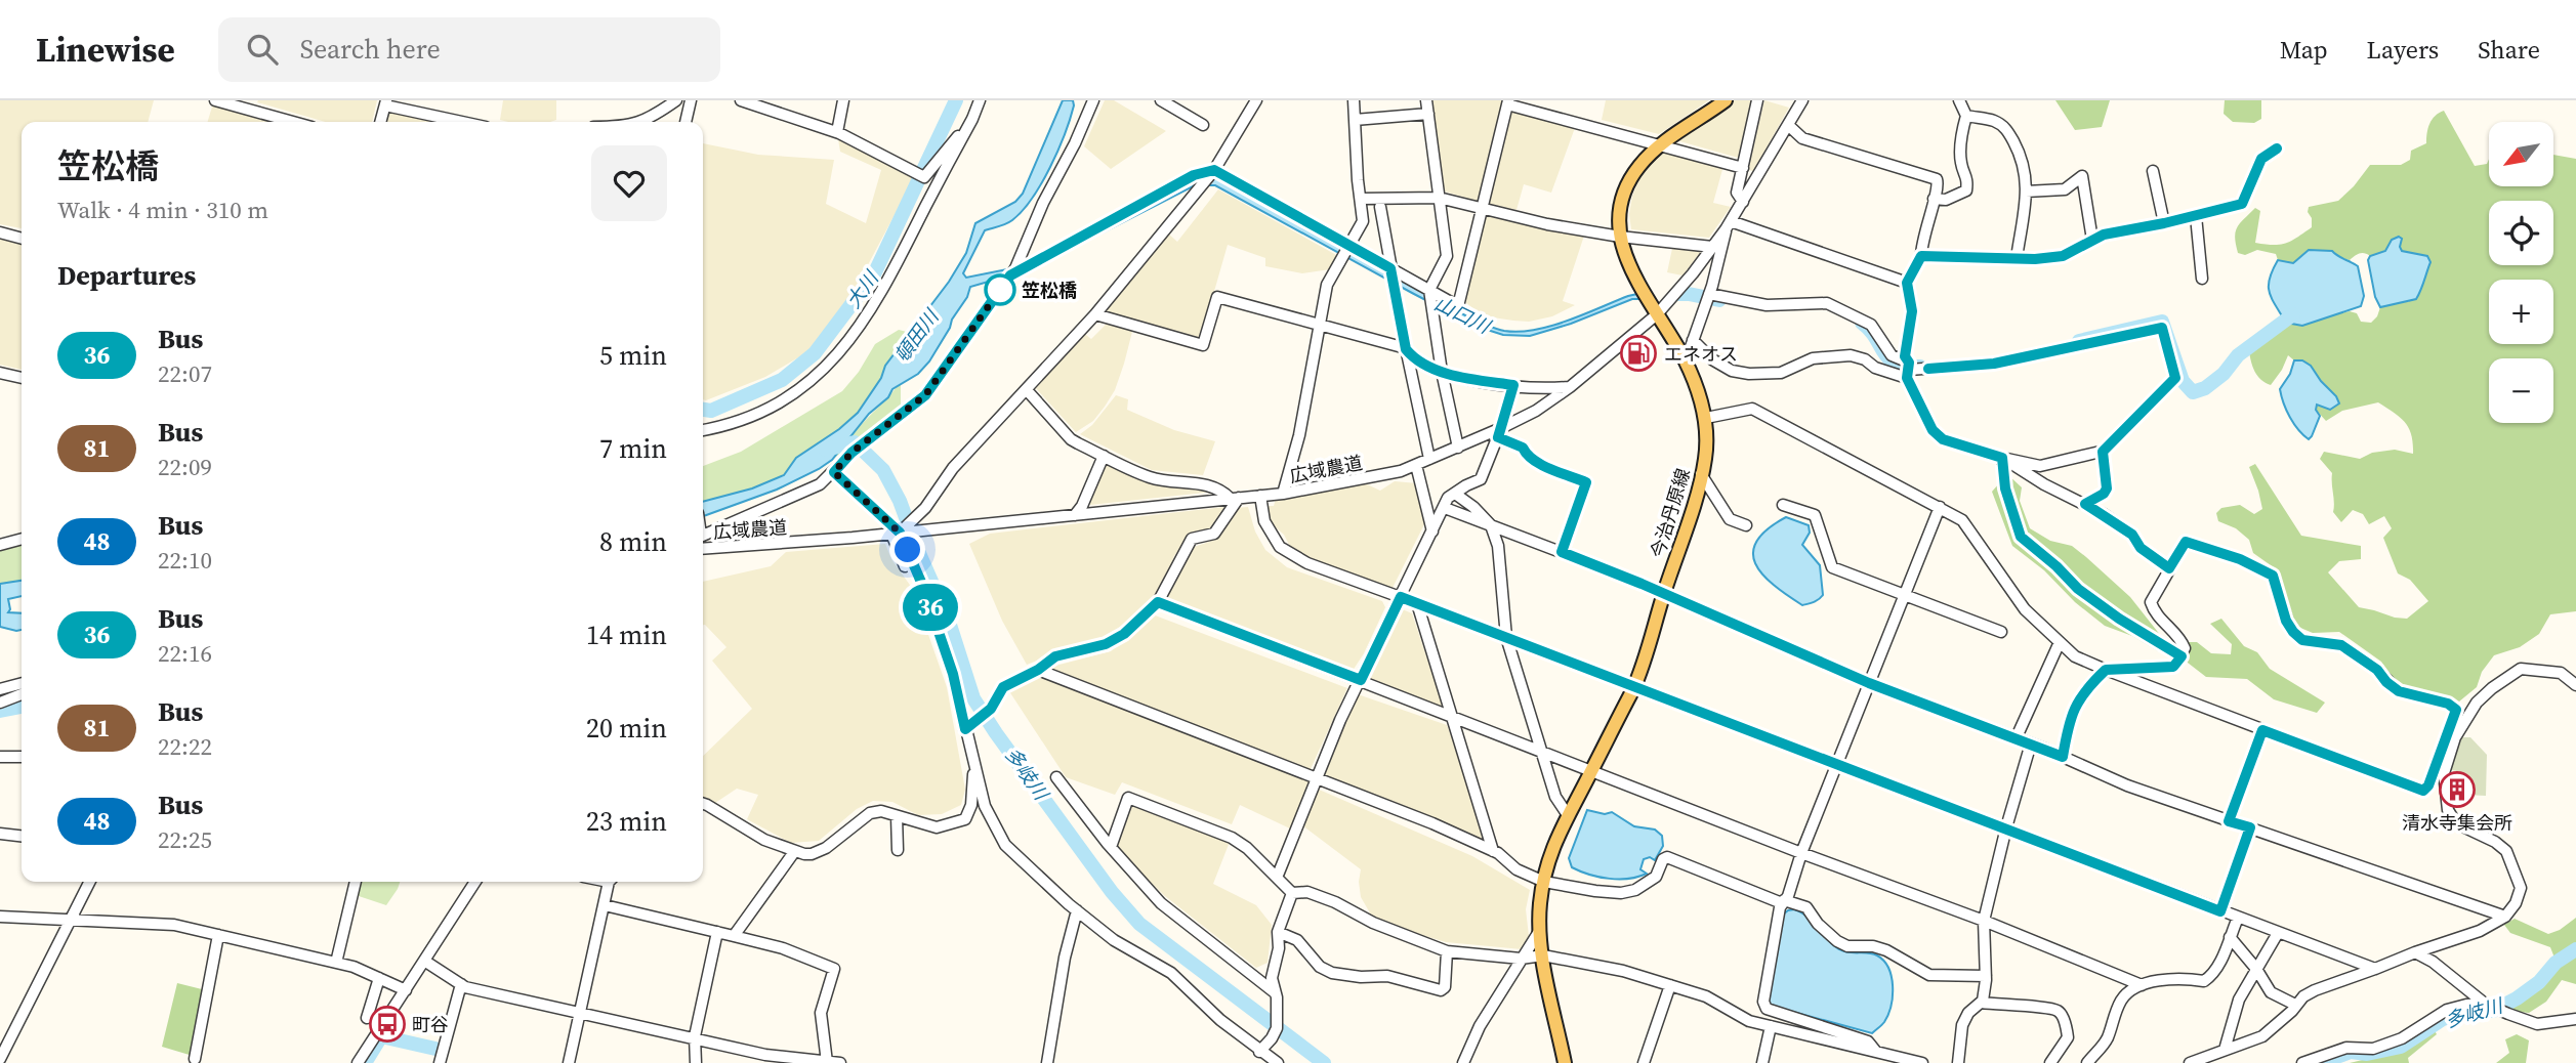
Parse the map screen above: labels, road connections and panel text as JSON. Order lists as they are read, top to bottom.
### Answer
{
  "streets": {
    "main road": ["今治丹原線"],
    "street": ["広域農道"]
  },
  "crossings": [
    ["広域農道", "今治丹原線"]
  ],
  "water": [
    "大川",
    "山口川",
    "頓田川",
    "多岐川"
  ],
  "places": {
    "other": ["笠松橋"],
    "fuel station": ["エネオス"],
    "building": ["清水寺集会所"],
    "bus stop": ["町谷"]
  },
  "lines": ["bus line 36"],
  "north": "bottom left",
  "page": {
    "header": "Linewise",
    "search": "Search here",
    "nav": ["Map", "Layers", "Share"],
    "on_map": "36",
    "map_buttons": ["+", "−"],
    "heading": [
      ["笠松橋", "Walk · 4 min · 310 m"],
      "Departures"
    ],
    "list": [
      {
        "mark": "36",
        "name": "Bus",
        "note": "22:07",
        "value": "5 min"
      },
      {
        "mark": "81",
        "name": "Bus",
        "note": "22:09",
        "value": "7 min"
      },
      {
        "mark": "48",
        "name": "Bus",
        "note": "22:10",
        "value": "8 min"
      },
      {
        "mark": "36",
        "name": "Bus",
        "note": "22:16",
        "value": "14 min"
      },
      {
        "mark": "81",
        "name": "Bus",
        "note": "22:22",
        "value": "20 min"
      },
      {
        "mark": "48",
        "name": "Bus",
        "note": "22:25",
        "value": "23 min"
      }
    ]
  }
}
